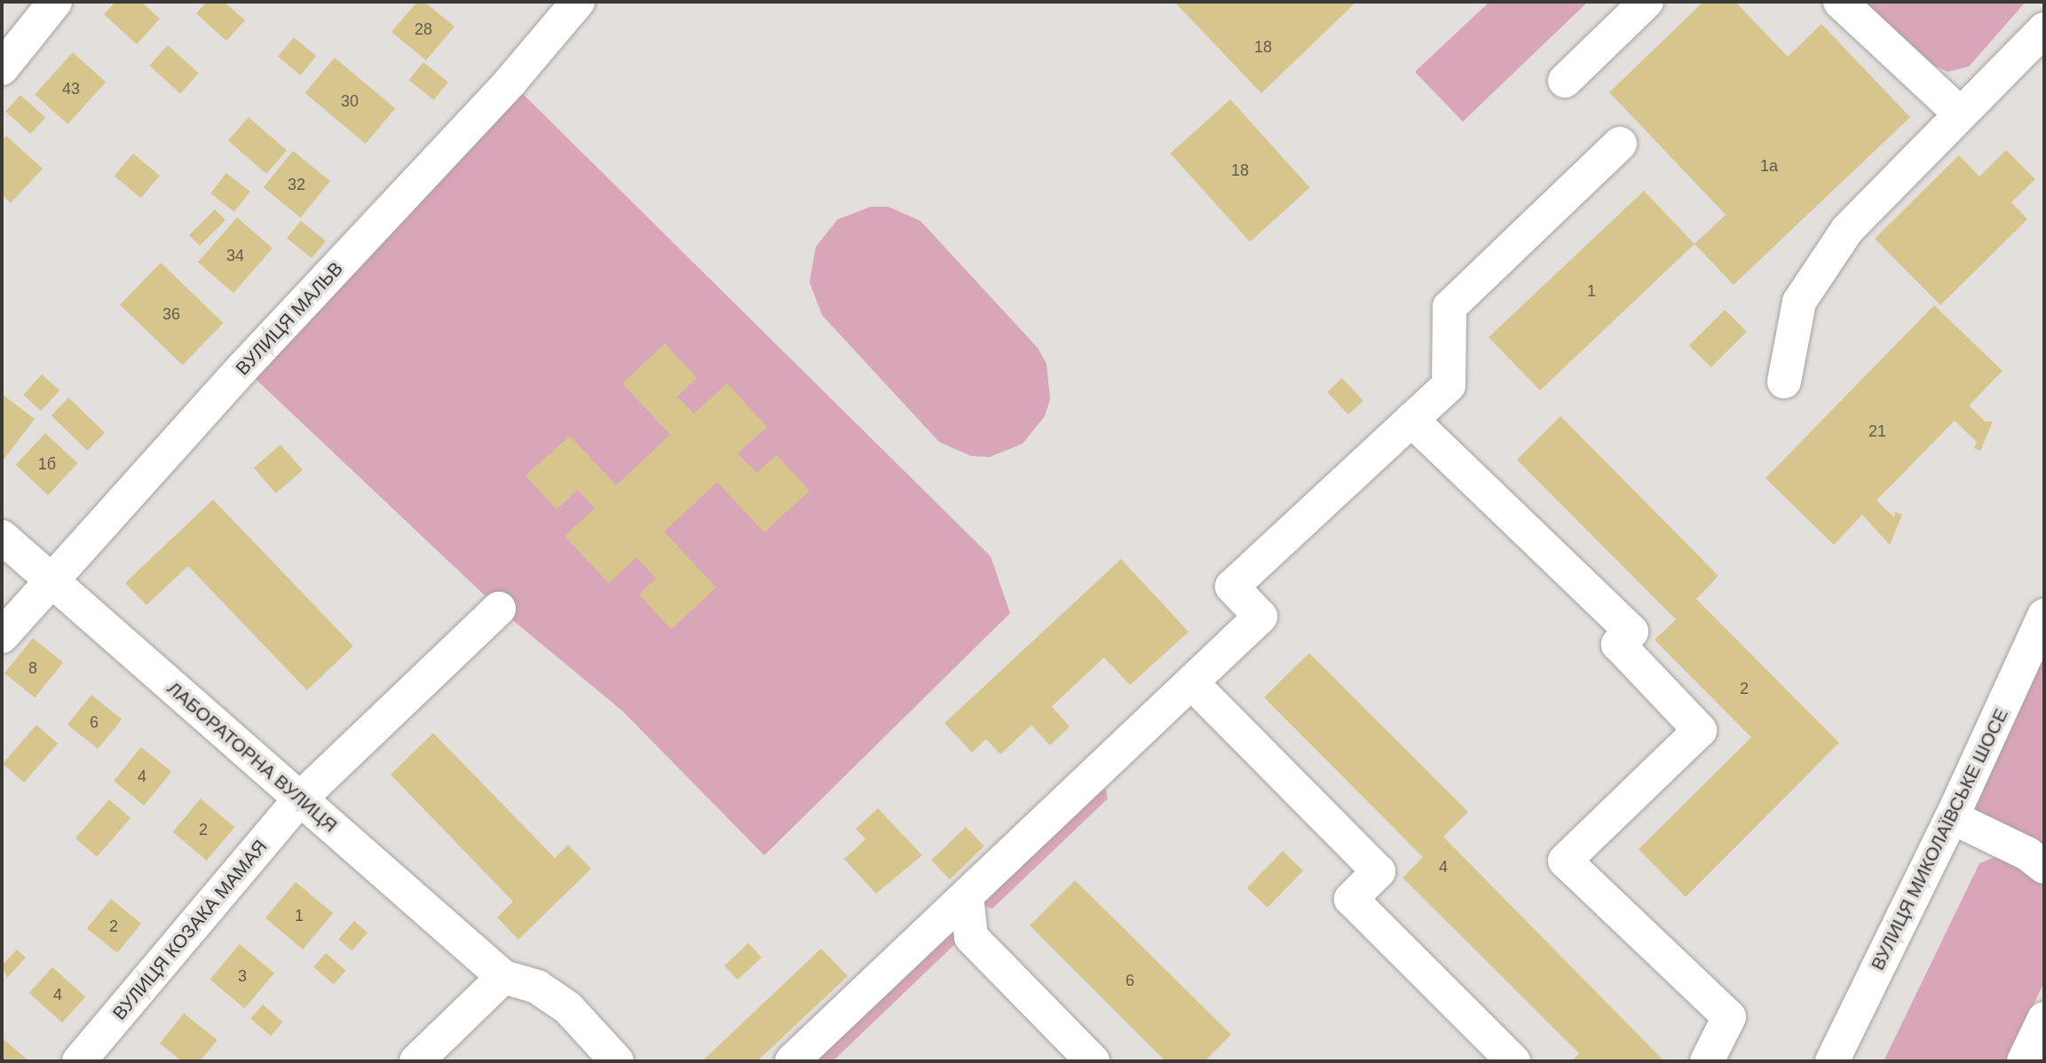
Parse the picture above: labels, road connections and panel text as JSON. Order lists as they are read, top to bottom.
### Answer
{
  "streets": {
    "street": [
      "ВУЛИЦЯ МАЛЬВ",
      "ЛАБОРАТОРНА ВУЛИЦЯ",
      "ВУЛИЦЯ МИКОЛАЇВСЬКЕ ШОСЕ",
      "ВУЛИЦЯ КОЗАКА МАМАЯ"
    ]
  },
  "crossings": [
    ["ВУЛИЦЯ МАЛЬВ", "ЛАБОРАТОРНА ВУЛИЦЯ"],
    ["ЛАБОРАТОРНА ВУЛИЦЯ", "ВУЛИЦЯ КОЗАКА МАМАЯ"]
  ],
  "house_numbers": [
    "28",
    "18",
    "43",
    "30",
    "1а",
    "18",
    "32",
    "34",
    "1",
    "36",
    "21",
    "1б",
    "8",
    "2",
    "6",
    "4",
    "2",
    "4",
    "1",
    "2",
    "3",
    "6",
    "4"
  ]
}
